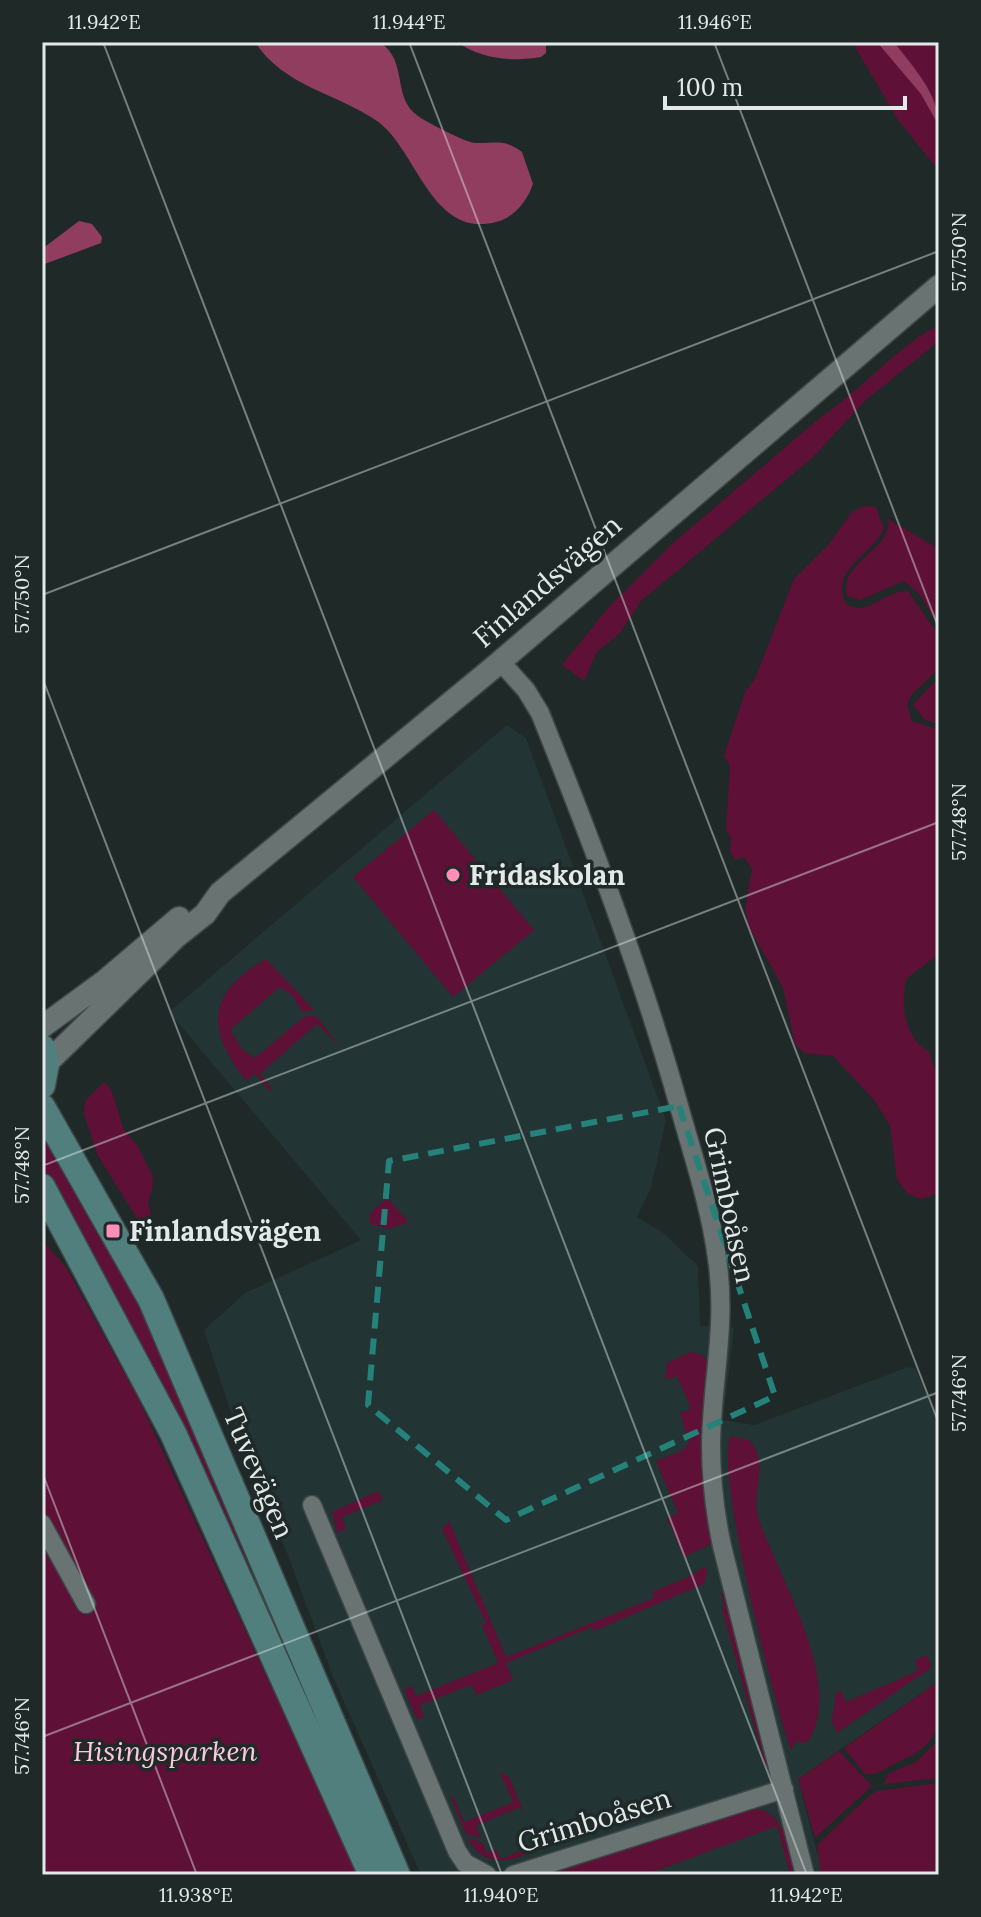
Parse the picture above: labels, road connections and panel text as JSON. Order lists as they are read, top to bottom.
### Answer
{
  "streets": {
    "main road": ["Tuvevägen"],
    "street": ["Finlandsvägen", "Grimboåsen"]
  },
  "crossings": [
    ["Finlandsvägen", "Grimboåsen"]
  ],
  "parks": ["Hisingsparken"],
  "places": {
    "other": ["Fridaskolan"],
    "transit": ["Finlandsvägen"]
  },
  "scale_bar": "100 m",
  "coordinates": [
    "11.942°E",
    "11.944°E",
    "11.946°E",
    "57.750°N",
    "57.748°N",
    "57.746°N",
    "11.938°E",
    "11.940°E"
  ]
}
